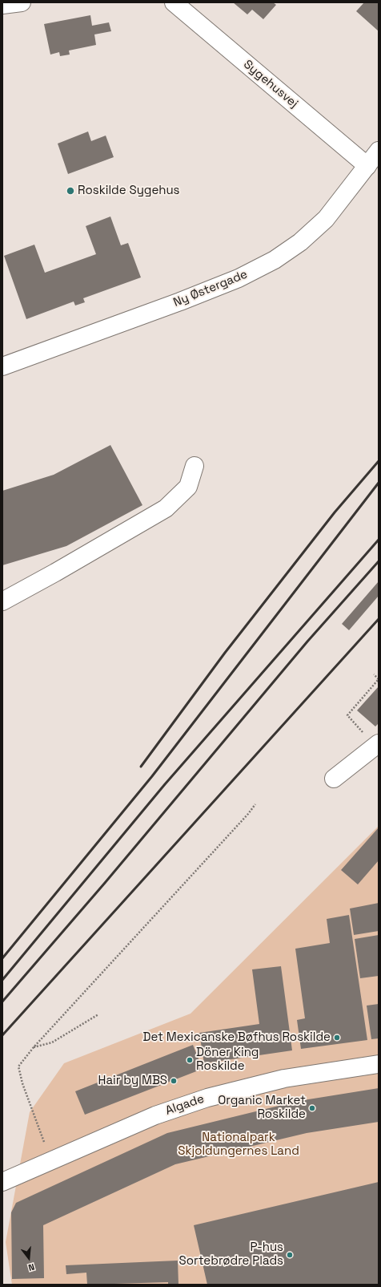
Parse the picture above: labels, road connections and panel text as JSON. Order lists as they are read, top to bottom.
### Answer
{
  "streets": {
    "street": ["Sygehusvej", "Ny Østergade", "Algade"]
  },
  "crossings": [
    ["Sygehusvej", "Ny Østergade"]
  ],
  "parks": ["Nationalpark Skjoldungernes Land"],
  "places": [
    "Roskilde Sygehus",
    "Det Mexicanske Bøfhus Roskilde",
    "Döner King Roskilde",
    "Hair by MBS",
    "Organic Market Roskilde",
    "P-hus Sortebrødre Plads"
  ],
  "north": "bottom"
}
